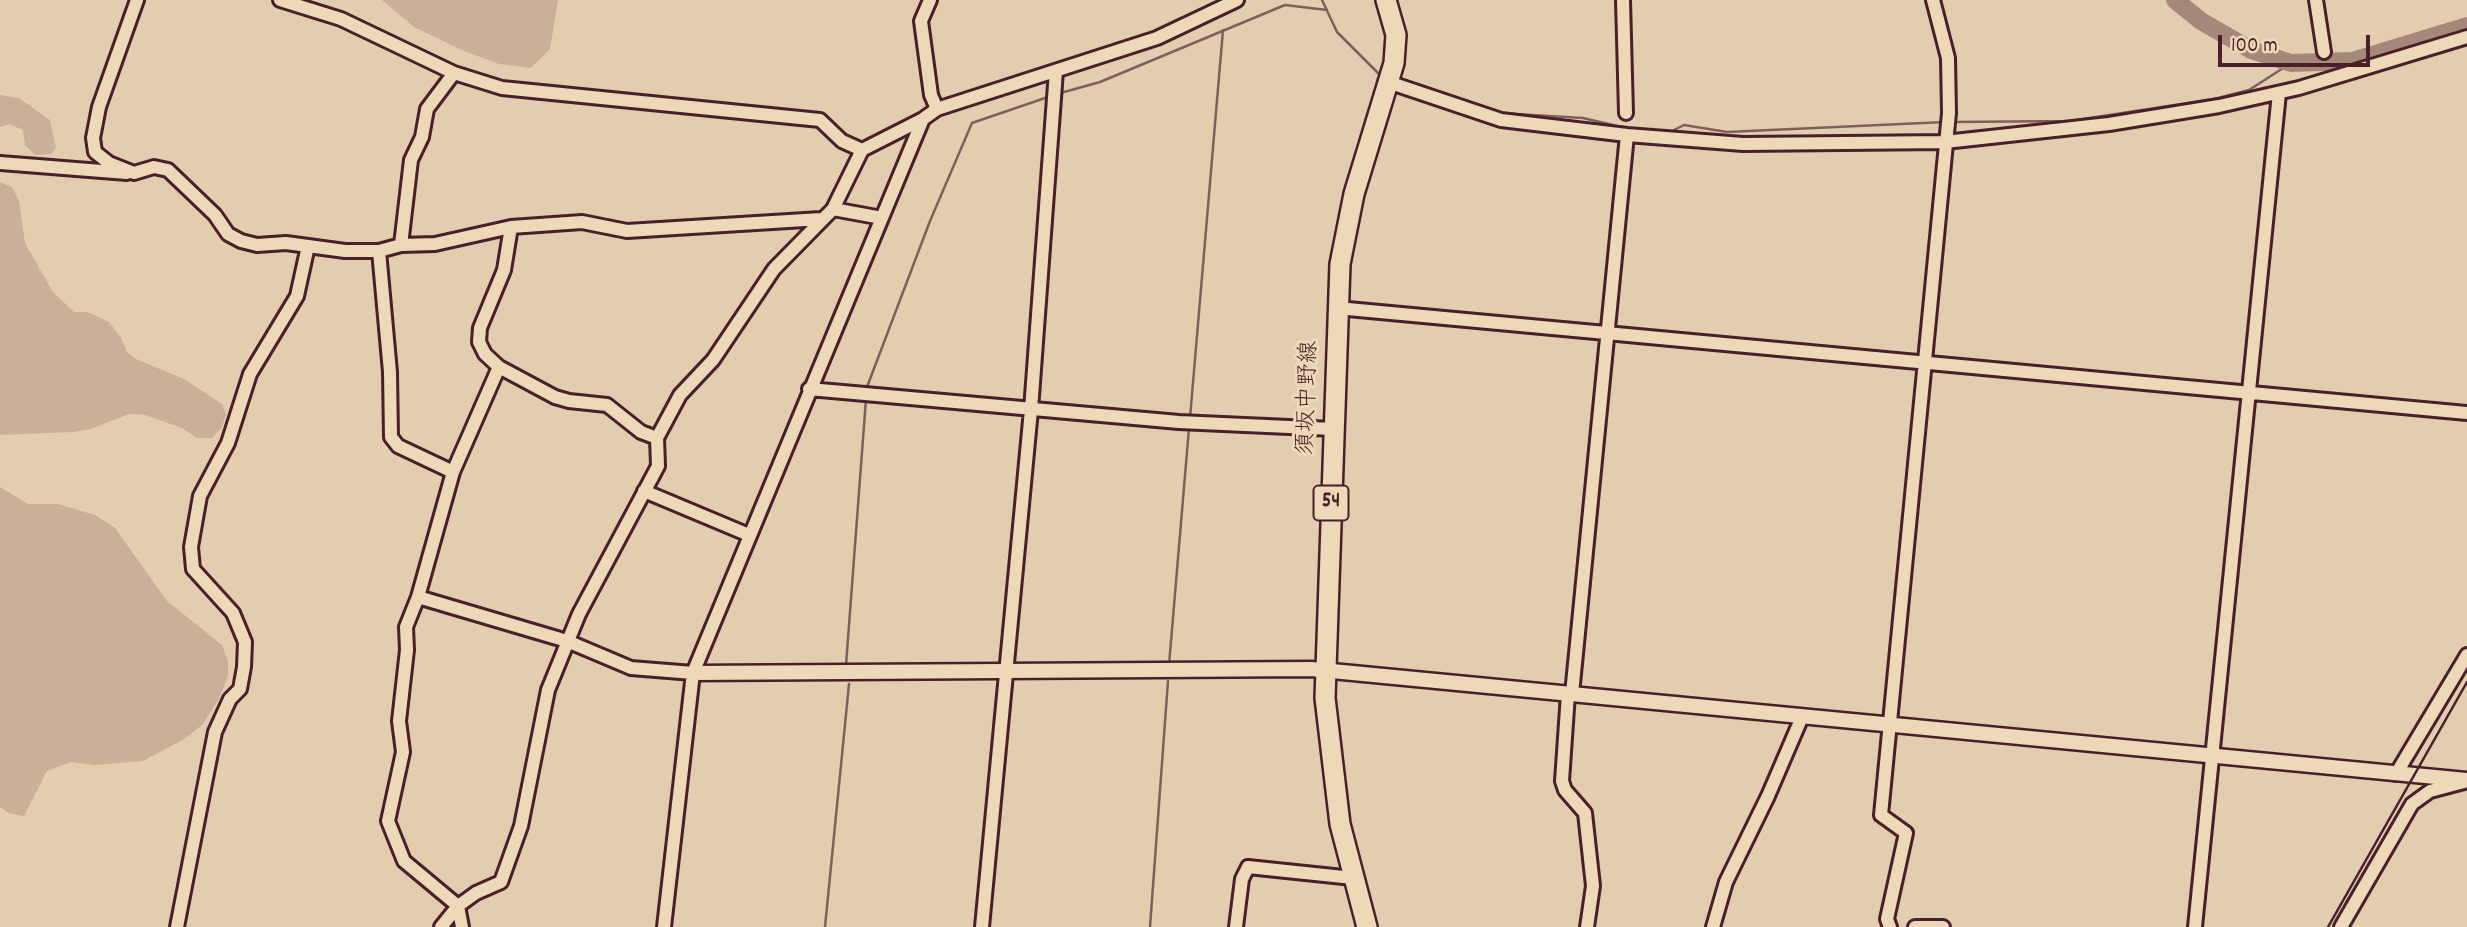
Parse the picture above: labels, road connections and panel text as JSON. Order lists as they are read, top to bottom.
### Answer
{
  "streets": {
    "main road": ["須坂中野線", "54"]
  },
  "scale_bar": "100 m"
}
